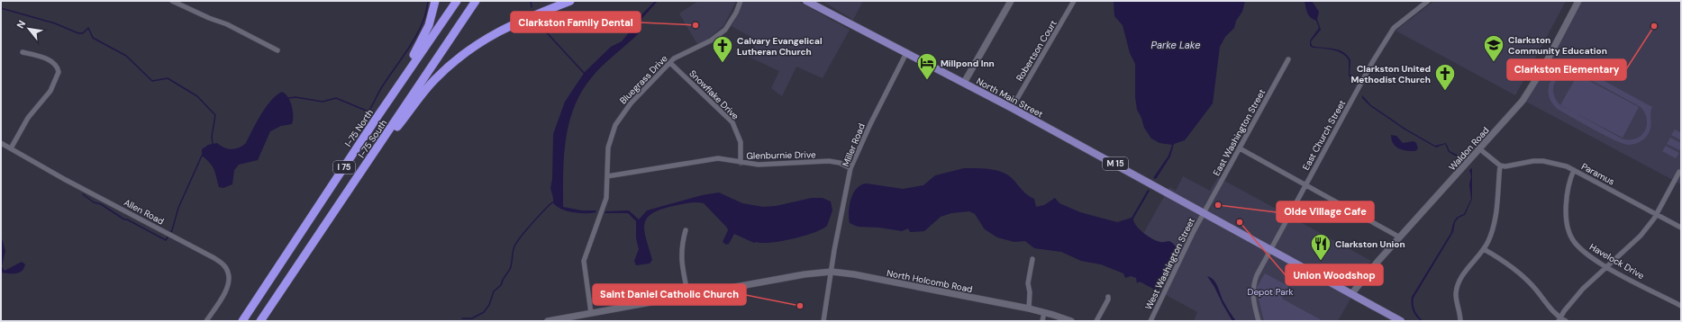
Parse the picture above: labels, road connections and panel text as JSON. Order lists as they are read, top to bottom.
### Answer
{
  "streets": {
    "highway": ["I-75 North", "I-75 South", "I 75"],
    "main road": ["North Main Street", "M 15"],
    "street": [
      "Robertson Court",
      "Bluegrass Drive",
      "Snowflake Drive",
      "East Washington Street",
      "East Church Street",
      "Miller Road",
      "Waldon Road",
      "Glenburnie Drive",
      "Paramus",
      "Allen Road",
      "Havelock Drive",
      "West Washington Street",
      "North Holcomb Road"
    ]
  },
  "crossings": [
    ["Robertson Court", "North Main Street"],
    ["Bluegrass Drive", "Snowflake Drive"],
    ["Bluegrass Drive", "Glenburnie Drive"],
    ["Bluegrass Drive", "North Holcomb Road"],
    ["Snowflake Drive", "Glenburnie Drive"],
    ["North Main Street", "East Washington Street"],
    ["North Main Street", "Miller Road"],
    ["North Main Street", "M 15"],
    ["North Main Street", "West Washington Street"],
    ["East Washington Street", "M 15"],
    ["East Washington Street", "West Washington Street"],
    ["East Church Street", "M 15"],
    ["Miller Road", "Glenburnie Drive"],
    ["Miller Road", "North Holcomb Road"],
    ["Waldon Road", "M 15"],
    ["M 15", "West Washington Street"],
    ["Paramus", "Havelock Drive"]
  ],
  "water": ["Parke Lake"],
  "parks": ["Depot Park"],
  "places": {
    "other": [
      "Clarkston Family Dental",
      "Clarkston Elementary",
      "Olde Village Cafe",
      "Union Woodshop",
      "Saint Daniel Catholic Church"
    ],
    "school or university": ["Clarkston Community Education"],
    "church": ["Calvary Evangelical Lutheran Church", "Clarkston United Methodist Church"],
    "hotel": ["Millpond Inn"],
    "restaurant": ["Clarkston Union"]
  },
  "north": "top left"
}
